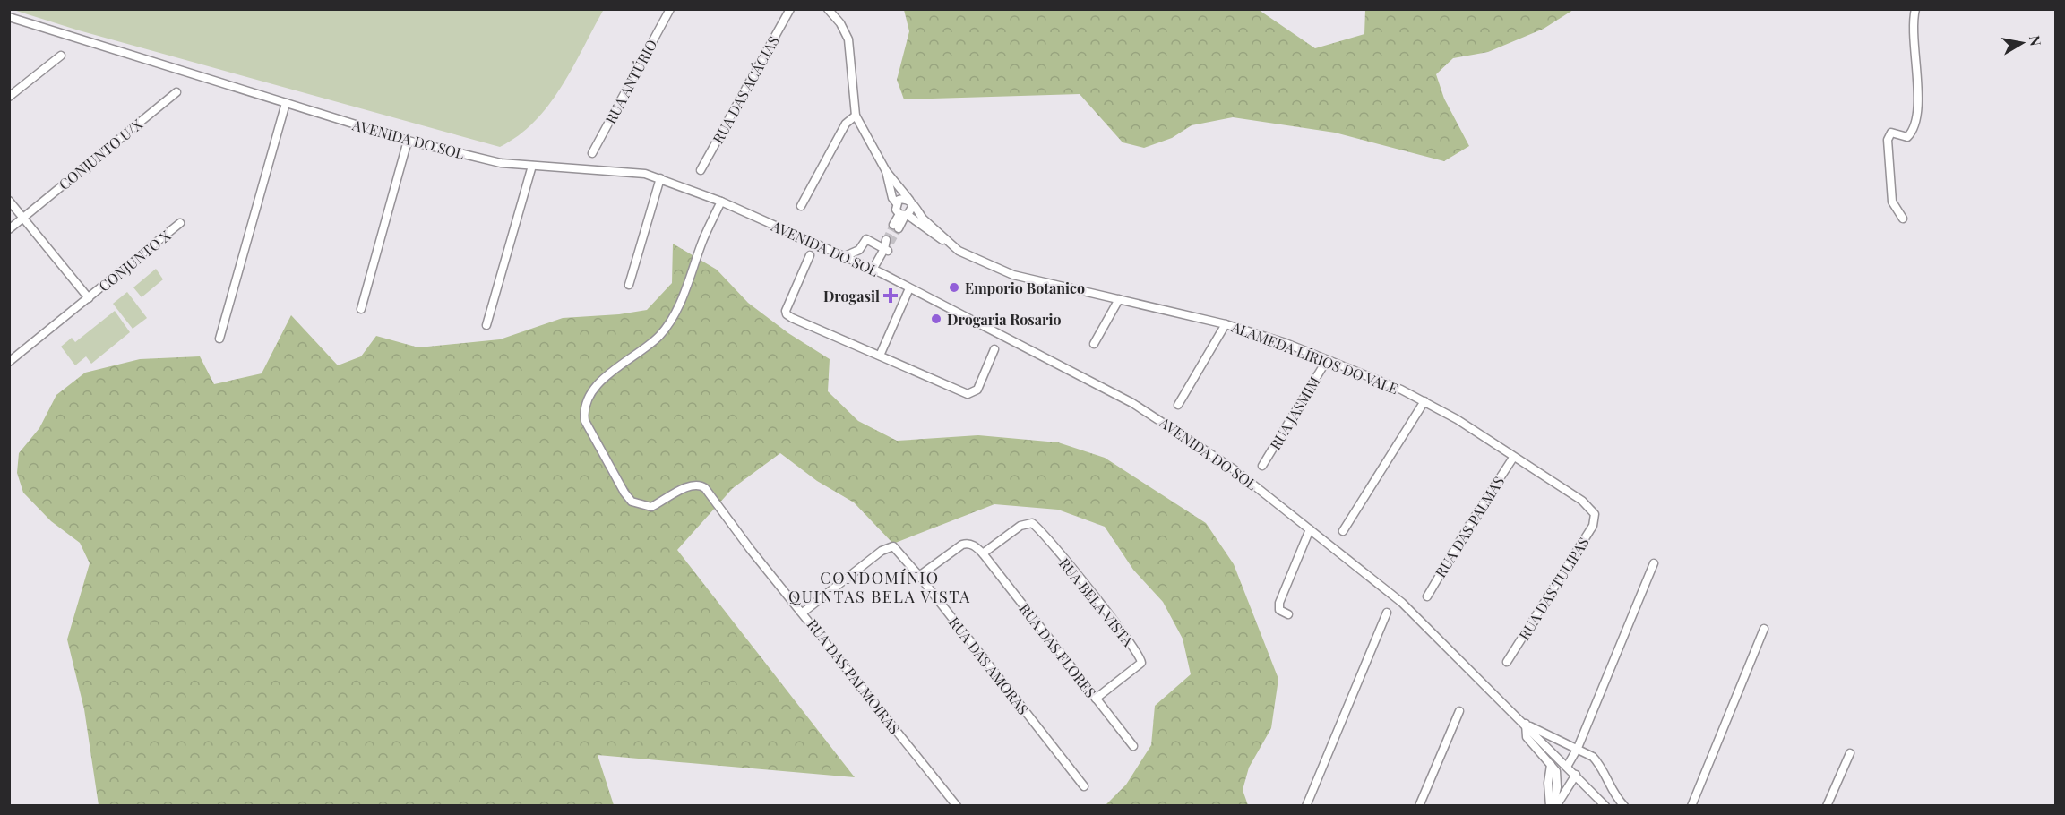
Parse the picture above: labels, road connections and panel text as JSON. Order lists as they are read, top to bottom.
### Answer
{
  "streets": {
    "street": [
      "RUA ANTÚRIO",
      "RUA DAS ACÁCIAS",
      "AVENIDA DO SOL",
      "CONJUNTO U/X",
      "CONJUNTO X",
      "ALAMEDA LÍRIOS DO VALE",
      "RUA JASMIM",
      "RUA DAS PALMAS",
      "RUA DAS TULIPAS",
      "RUA BELA VISTA",
      "RUA DAS FLORES",
      "RUA DAS AMORAS",
      "RUA DAS PALMOIRAS"
    ]
  },
  "crossings": [
    ["AVENIDA DO SOL", "RUA DAS PALMOIRAS"],
    ["ALAMEDA LÍRIOS DO VALE", "RUA JASMIM"],
    ["ALAMEDA LÍRIOS DO VALE", "RUA DAS PALMAS"],
    ["ALAMEDA LÍRIOS DO VALE", "RUA DAS TULIPAS"],
    ["RUA BELA VISTA", "RUA DAS FLORES"],
    ["RUA DAS AMORAS", "RUA DAS PALMOIRAS"]
  ],
  "districts": ["CONDOMÍNIO QUINTAS BELA VISTA"],
  "places": {
    "other": ["Emporio Botanico", "Drogaria Rosario"],
    "health": ["Drogasil"]
  },
  "north": "right"
}
